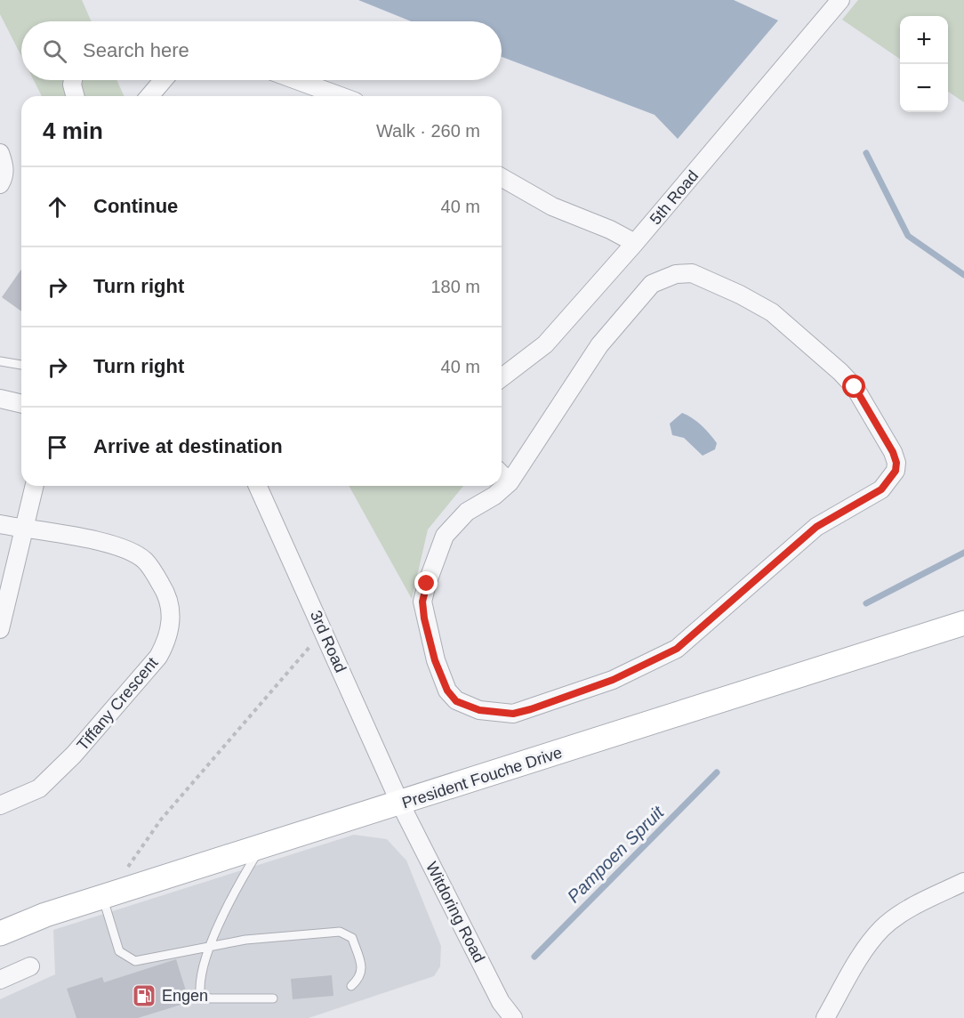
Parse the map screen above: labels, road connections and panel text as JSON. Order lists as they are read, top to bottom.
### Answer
{
  "streets": {
    "street": [
      "5th Road",
      "3rd Road",
      "Tiffany Crescent",
      "President Fouche Drive",
      "Witdoring Road"
    ]
  },
  "crossings": [
    ["3rd Road", "President Fouche Drive"],
    ["3rd Road", "Witdoring Road"],
    ["President Fouche Drive", "Witdoring Road"]
  ],
  "water": ["Pampoen Spruit"],
  "places": {
    "fuel station": ["Engen"]
  },
  "page": {
    "map_buttons": ["+", "−"],
    "search": "Search here",
    "heading": ["4 min", "Walk · 260 m"],
    "list": [
      ["Continue", "40 m"],
      ["Turn right", "180 m"],
      ["Turn right", "40 m"],
      "Arrive at destination"
    ]
  }
}
